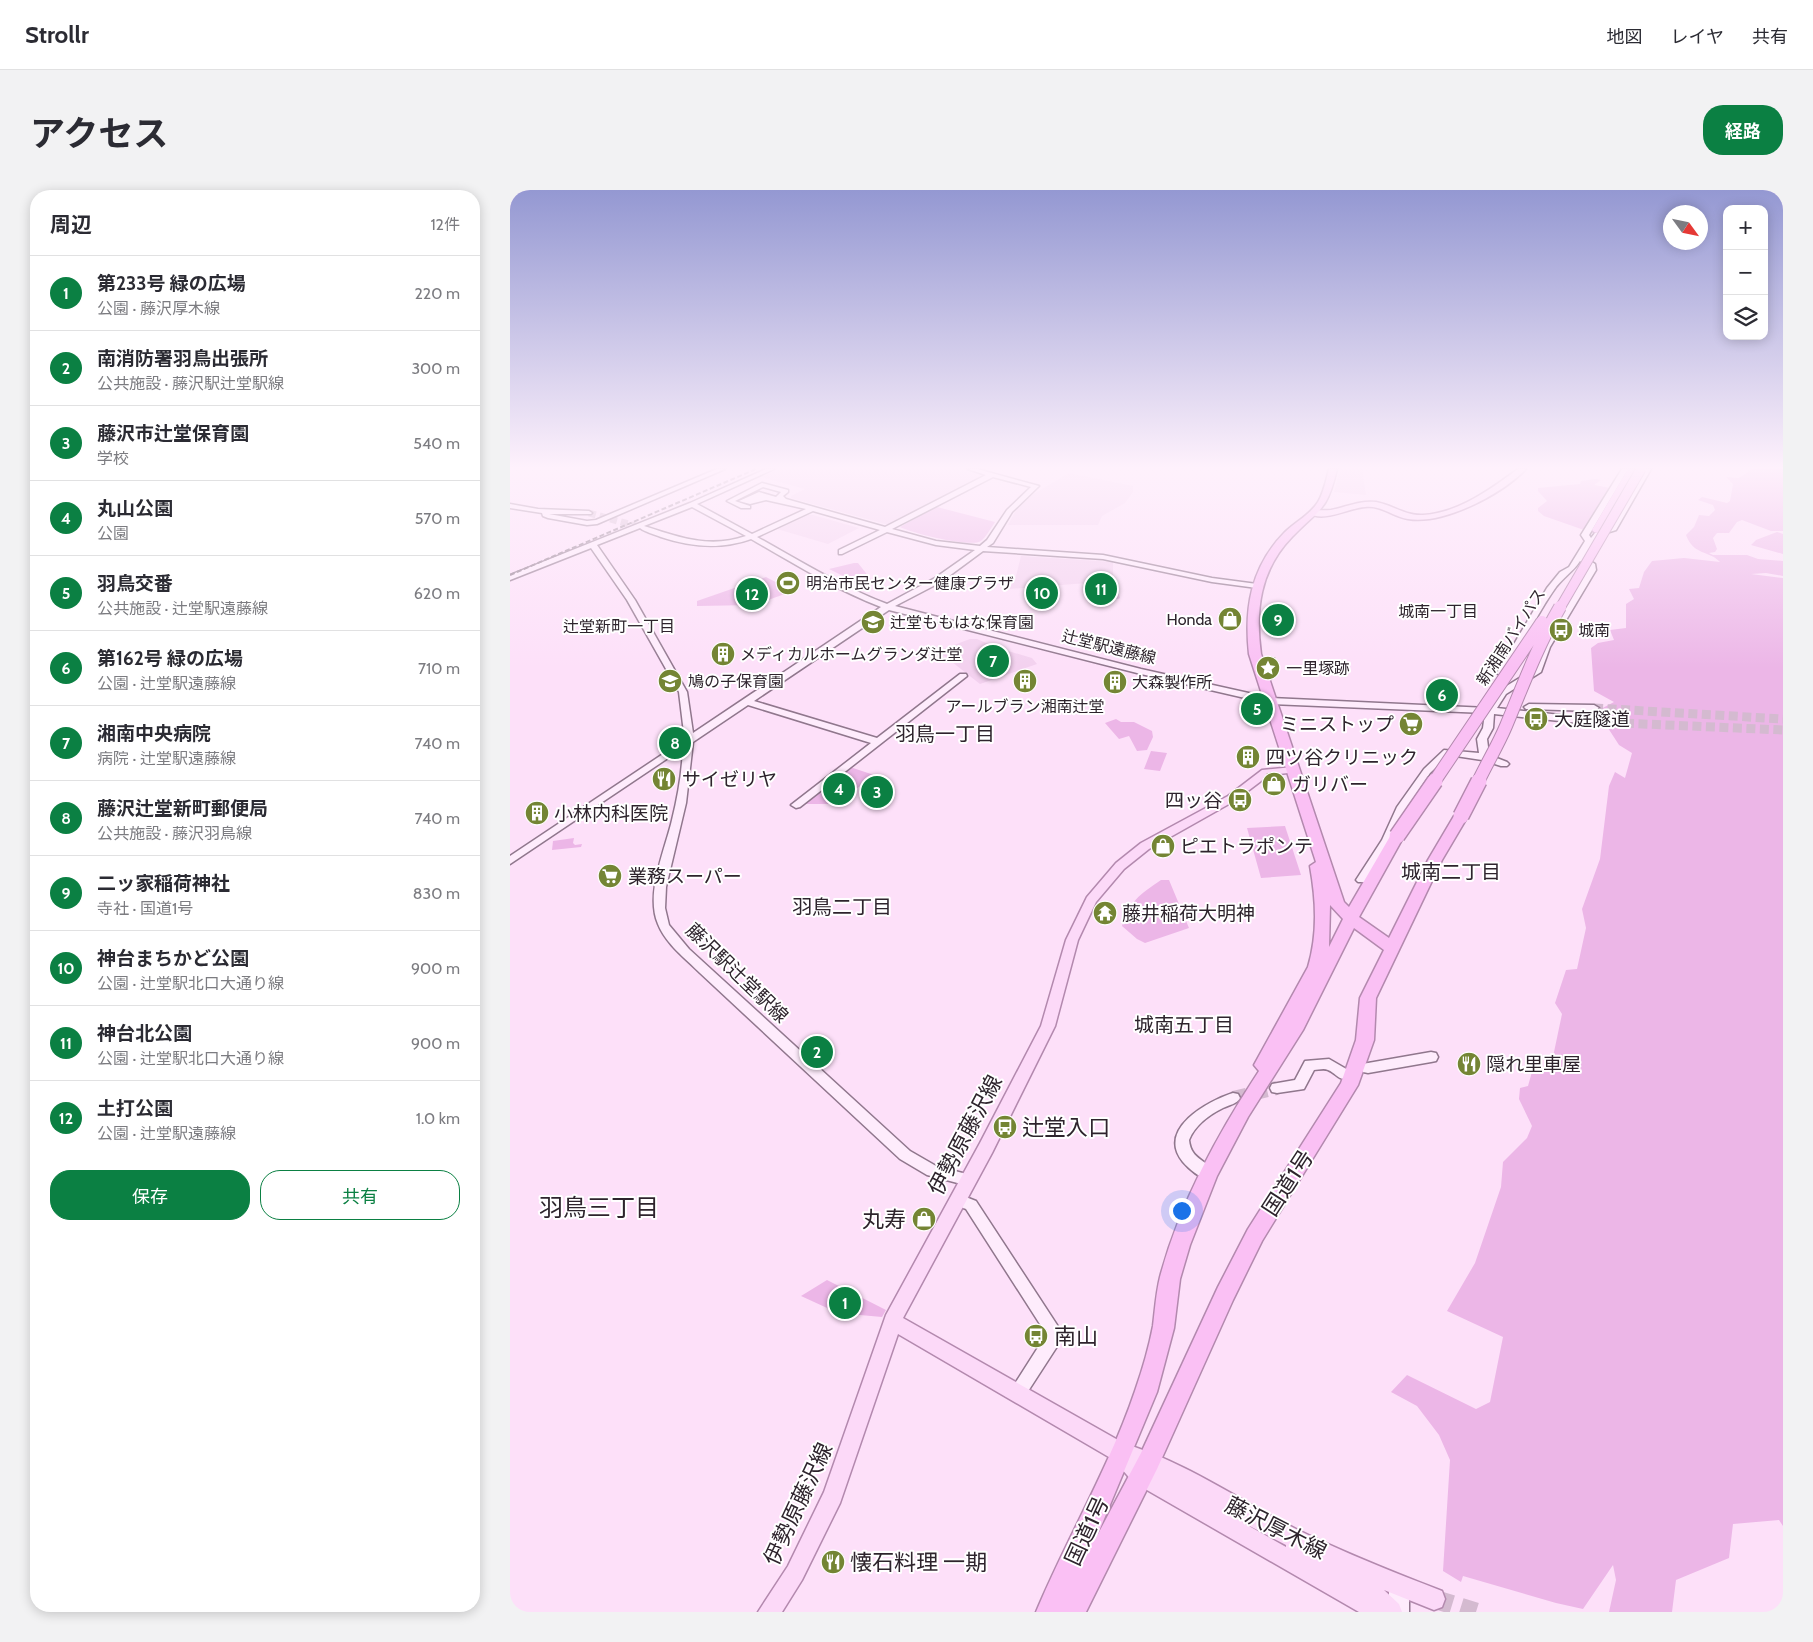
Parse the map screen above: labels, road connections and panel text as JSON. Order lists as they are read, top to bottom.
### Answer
{
  "streets": {
    "highway": ["新湘南バイパス", "国道1号"],
    "main road": ["伊勢原藤沢線", "藤沢厚木線"],
    "street": ["辻堂駅遠藤線", "藤沢駅辻堂駅線"]
  },
  "crossings": [
    ["新湘南バイパス", "国道1号"],
    ["辻堂駅遠藤線", "国道1号"],
    ["藤沢駅辻堂駅線", "伊勢原藤沢線"],
    ["伊勢原藤沢線", "国道1号"],
    ["伊勢原藤沢線", "藤沢厚木線"],
    ["国道1号", "藤沢厚木線"]
  ],
  "districts": [
    "城南一丁目",
    "辻堂新町一丁目",
    "羽鳥一丁目",
    "城南二丁目",
    "羽鳥二丁目",
    "城南五丁目",
    "羽鳥三丁目"
  ],
  "places": {
    "sports": ["明治市民センター健康プラザ"],
    "shop": [
      "Honda",
      "ガリバー",
      "ピエトラポンテ",
      "丸寿"
    ],
    "school or university": ["辻堂ももはな保育園", "鳩の子保育園"],
    "bus stop": [
      "城南",
      "大庭隧道",
      "四ッ谷",
      "辻堂入口",
      "南山"
    ],
    "building": [
      "メディカルホームグランダ辻堂",
      "アールブラン湘南辻堂",
      "大森製作所",
      "四ツ谷クリニック",
      "小林内科医院"
    ],
    "place": ["一里塚跡"],
    "supermarket": ["ミニストップ", "業務スーパー"],
    "restaurant": ["サイゼリヤ", "隠れ里車屋", "懐石料理 一期"],
    "temple": ["藤井稲荷大明神"]
  },
  "north": "bottom right",
  "page": {
    "header": "Strollr",
    "nav": ["地図", "レイヤ", "共有"],
    "title": "アクセス",
    "buttons": [
      "経路",
      ["保存", "共有"]
    ],
    "heading": ["周辺", "12件"],
    "map_buttons": ["+", "−"],
    "list": [
      {
        "mark": "1",
        "name": "第233号 緑の広場",
        "note": "公園 · 藤沢厚木線",
        "value": "220 m"
      },
      {
        "mark": "2",
        "name": "南消防署羽鳥出張所",
        "note": "公共施設 · 藤沢駅辻堂駅線",
        "value": "300 m"
      },
      {
        "mark": "3",
        "name": "藤沢市辻堂保育園",
        "note": "学校",
        "value": "540 m"
      },
      {
        "mark": "4",
        "name": "丸山公園",
        "note": "公園",
        "value": "570 m"
      },
      {
        "mark": "5",
        "name": "羽鳥交番",
        "note": "公共施設 · 辻堂駅遠藤線",
        "value": "620 m"
      },
      {
        "mark": "6",
        "name": "第162号 緑の広場",
        "note": "公園 · 辻堂駅遠藤線",
        "value": "710 m"
      },
      {
        "mark": "7",
        "name": "湘南中央病院",
        "note": "病院 · 辻堂駅遠藤線",
        "value": "740 m"
      },
      {
        "mark": "8",
        "name": "藤沢辻堂新町郵便局",
        "note": "公共施設 · 藤沢羽鳥線",
        "value": "740 m"
      },
      {
        "mark": "9",
        "name": "二ッ家稲荷神社",
        "note": "寺社 · 国道1号",
        "value": "830 m"
      },
      {
        "mark": "10",
        "name": "神台まちかど公園",
        "note": "公園 · 辻堂駅北口大通り線",
        "value": "900 m"
      },
      {
        "mark": "11",
        "name": "神台北公園",
        "note": "公園 · 辻堂駅北口大通り線",
        "value": "900 m"
      },
      {
        "mark": "12",
        "name": "土打公園",
        "note": "公園 · 辻堂駅遠藤線",
        "value": "1.0 km"
      }
    ],
    "pins": [
      "11",
      "10",
      "12",
      "9",
      "7",
      "6",
      "5",
      "8",
      "4",
      "3",
      "2",
      "1"
    ]
  }
}
